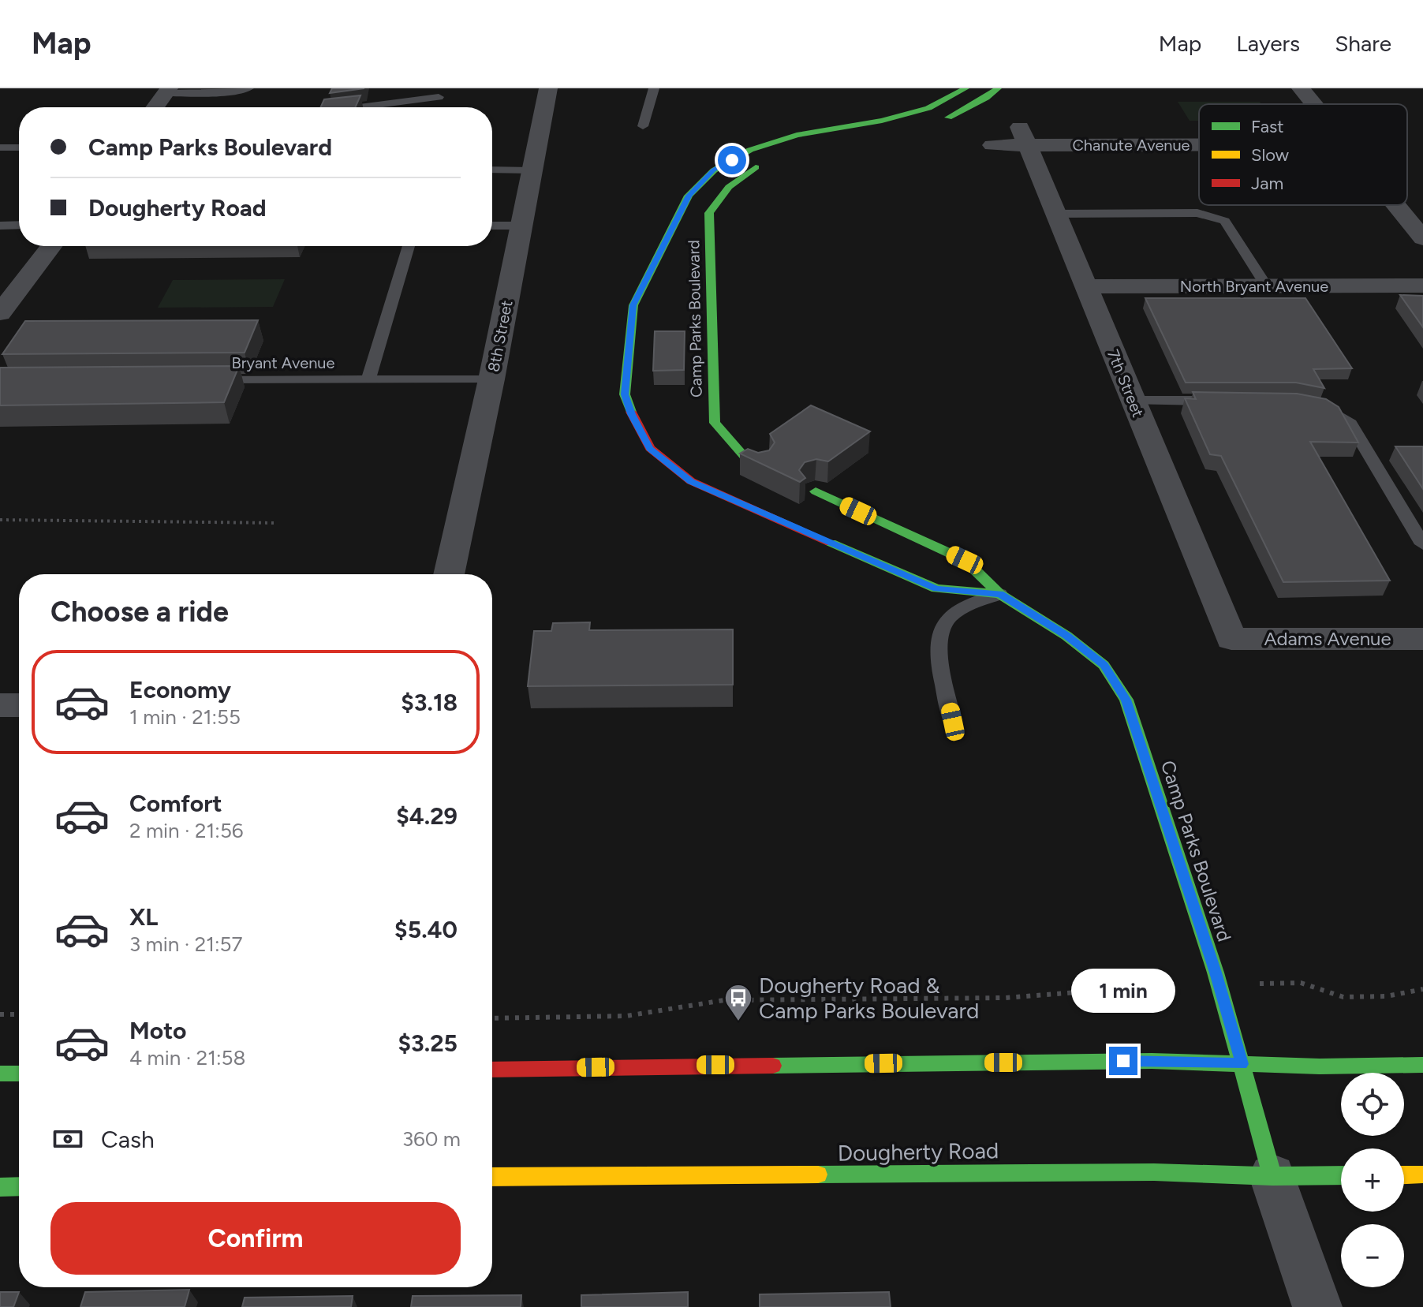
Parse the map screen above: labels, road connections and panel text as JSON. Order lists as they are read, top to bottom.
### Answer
{
  "streets": {
    "street": [
      "Chanute Avenue",
      "North Bryant Avenue",
      "Camp Parks Boulevard",
      "8th Street",
      "7th Street",
      "Adams Avenue",
      "Dougherty Road"
    ],
    "lane": ["Bryant Avenue"]
  },
  "crossings": [
    ["Chanute Avenue", "7th Street"],
    ["North Bryant Avenue", "7th Street"],
    ["Camp Parks Boulevard", "Dougherty Road"],
    ["8th Street", "Bryant Avenue"],
    ["7th Street", "Adams Avenue"]
  ],
  "places": {
    "bus stop": ["Dougherty Road & Camp Parks Boulevard"]
  },
  "legend": ["Fast", "Slow", "Jam"],
  "page": {
    "header": "Map",
    "nav": ["Map", "Layers", "Share"],
    "banner": ["Camp Parks Boulevard", "Dougherty Road"],
    "heading": "Choose a ride",
    "list": [
      {
        "name": "Economy",
        "note": "1 min · 21:55",
        "value": "$3.18"
      },
      {
        "name": "Comfort",
        "note": "2 min · 21:56",
        "value": "$4.29"
      },
      {
        "name": "XL",
        "note": "3 min · 21:57",
        "value": "$5.40"
      },
      {
        "name": "Moto",
        "note": "4 min · 21:58",
        "value": "$3.25"
      }
    ],
    "bubble": "1 min",
    "map_buttons": ["+", "−"],
    "pay": ["Cash", "360 m"],
    "buttons": "Confirm"
  }
}
